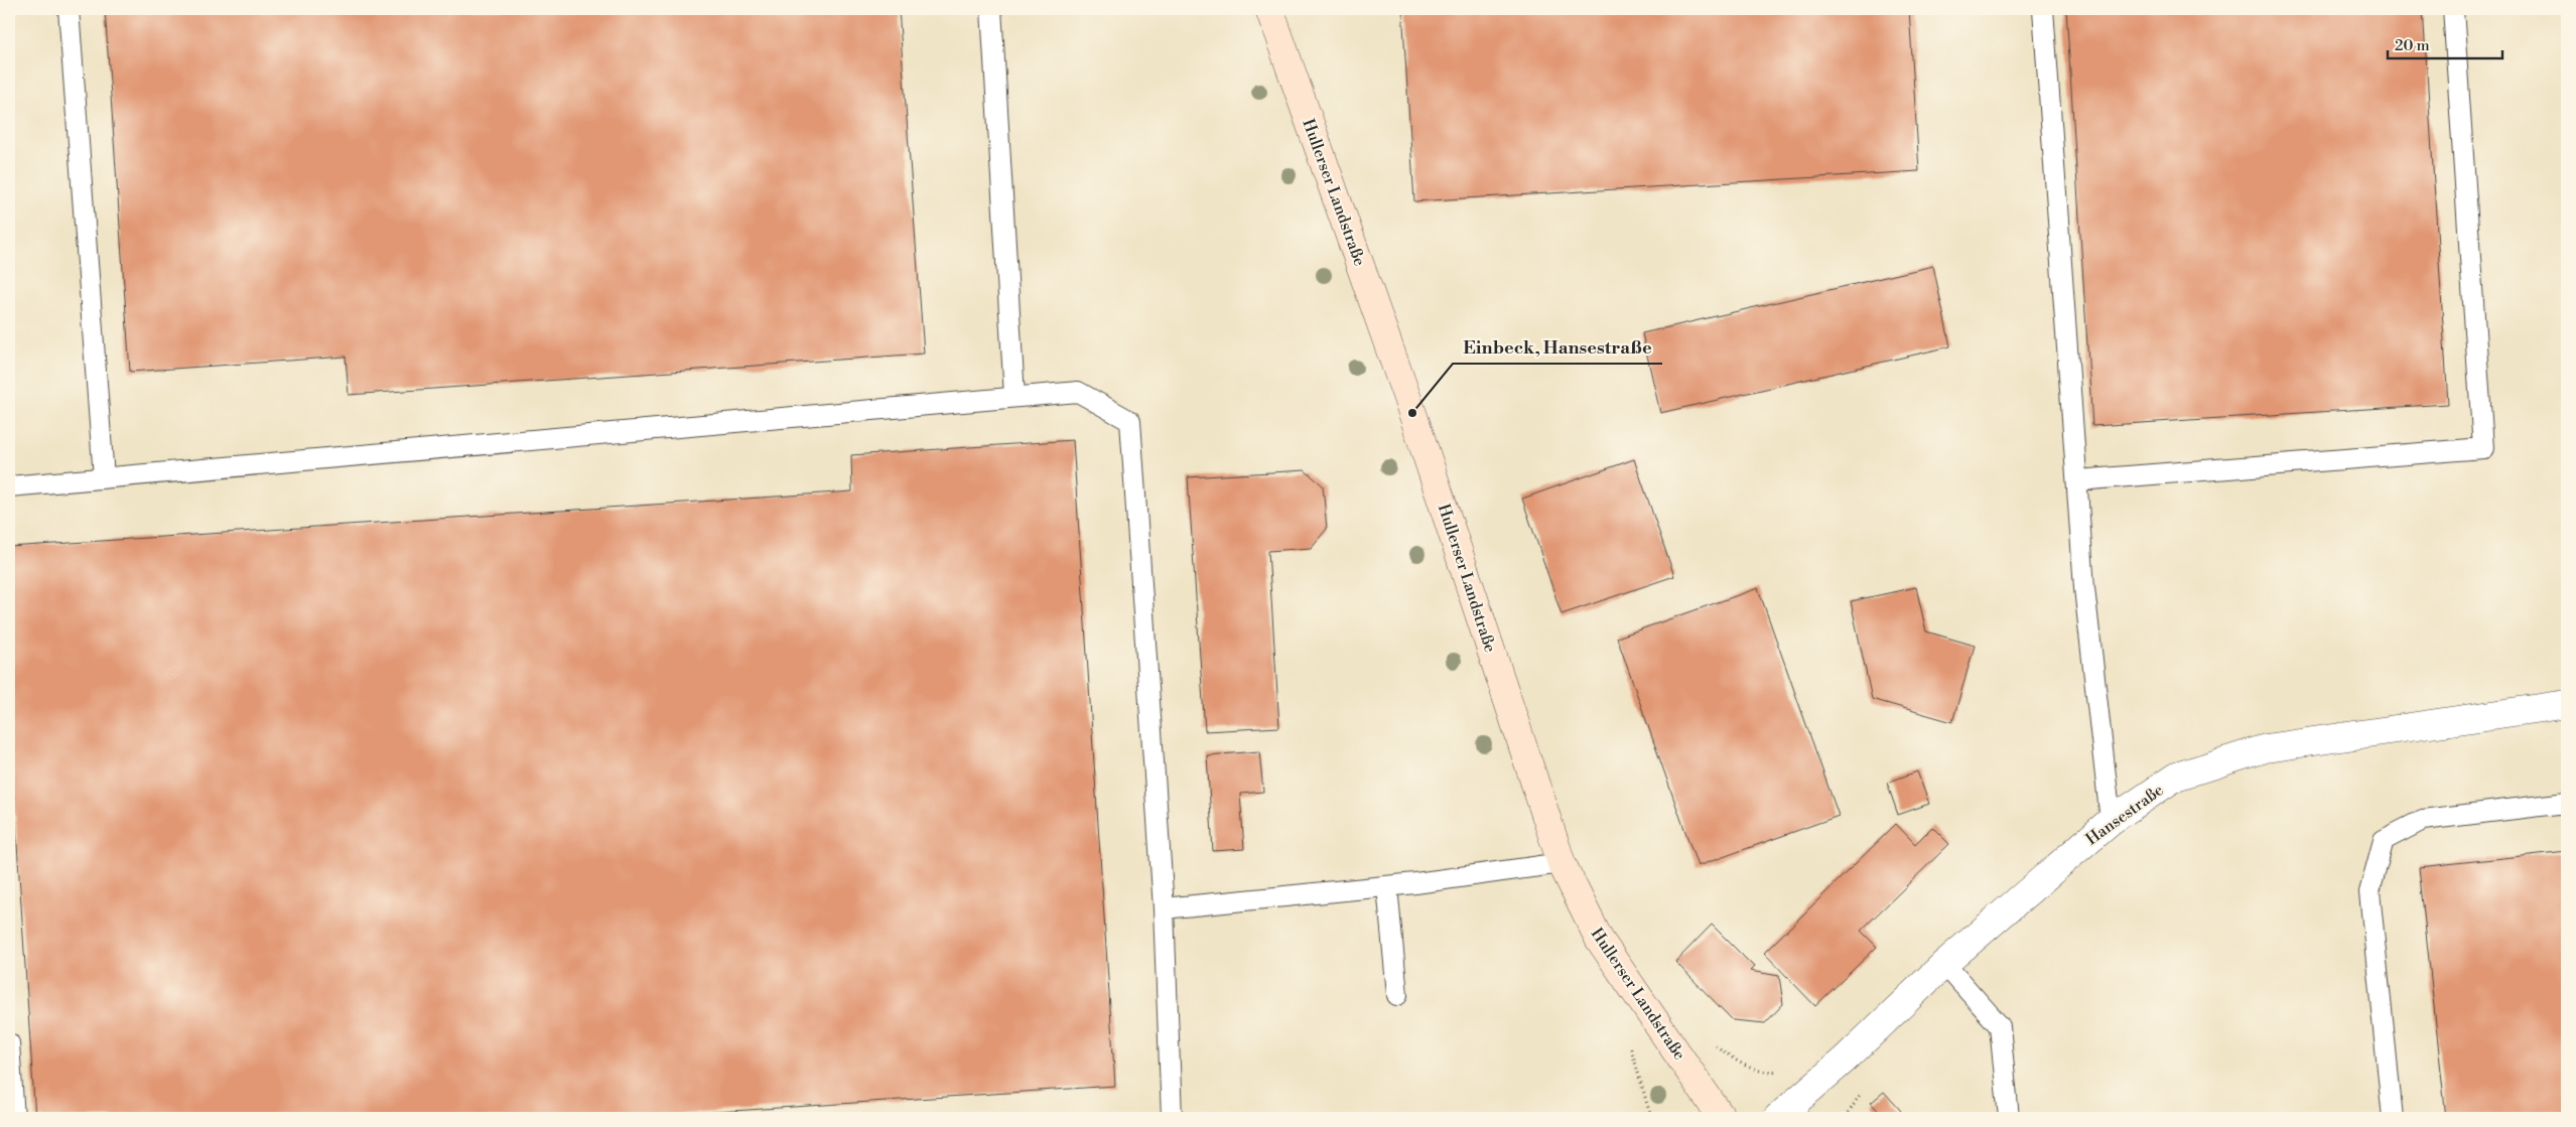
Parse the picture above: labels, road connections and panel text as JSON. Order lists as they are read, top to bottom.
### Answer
{
  "streets": {
    "street": ["Hullerser Landstraße", "Hansestraße"]
  },
  "places": ["Einbeck, Hansestraße"],
  "scale_bar": "20 m"
}
